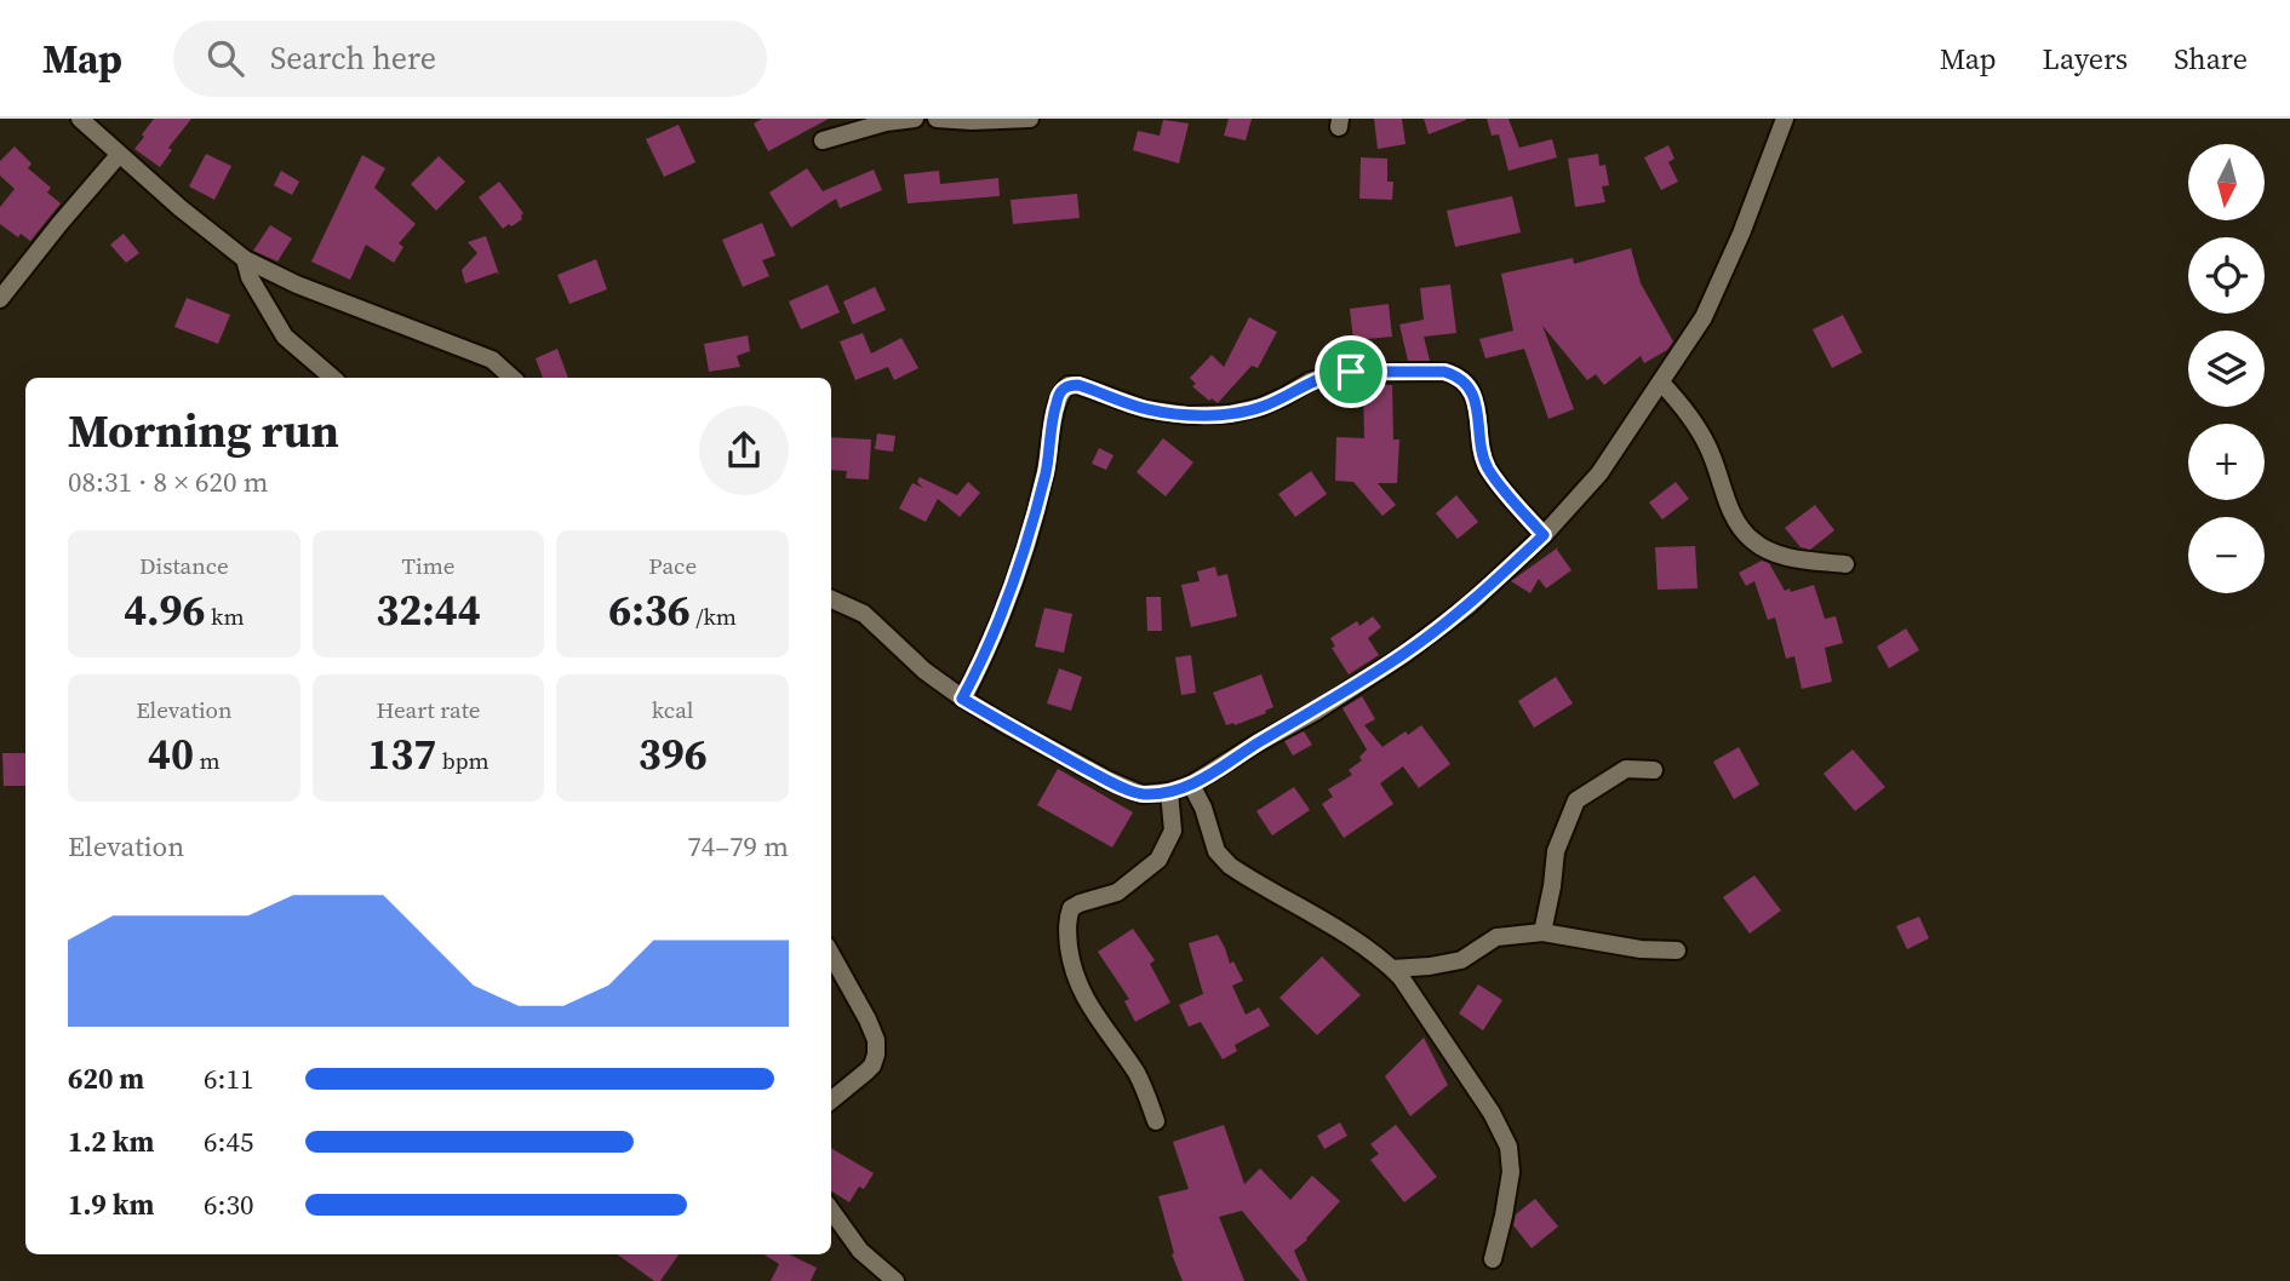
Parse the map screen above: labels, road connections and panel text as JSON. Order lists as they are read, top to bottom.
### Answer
{
  "north": "bottom",
  "page": {
    "header": "Map",
    "search": "Search here",
    "nav": ["Map", "Layers", "Share"],
    "map_buttons": ["+", "−"],
    "heading": ["Morning run", "08:31 · 8 × 620 m"],
    "stats": [
      ["Distance", "4.96 km"],
      ["Time", "32:44"],
      ["Pace", "6:36 /km"],
      ["Elevation", "40 m"],
      ["Heart rate", "137 bpm"],
      ["kcal", "396"]
    ],
    "chart": ["Elevation", "74–79 m"],
    "list": [
      {
        "name": "620 m",
        "note": "6:11"
      },
      {
        "name": "1.2 km",
        "note": "6:45"
      },
      {
        "name": "1.9 km",
        "note": "6:30"
      }
    ]
  }
}
